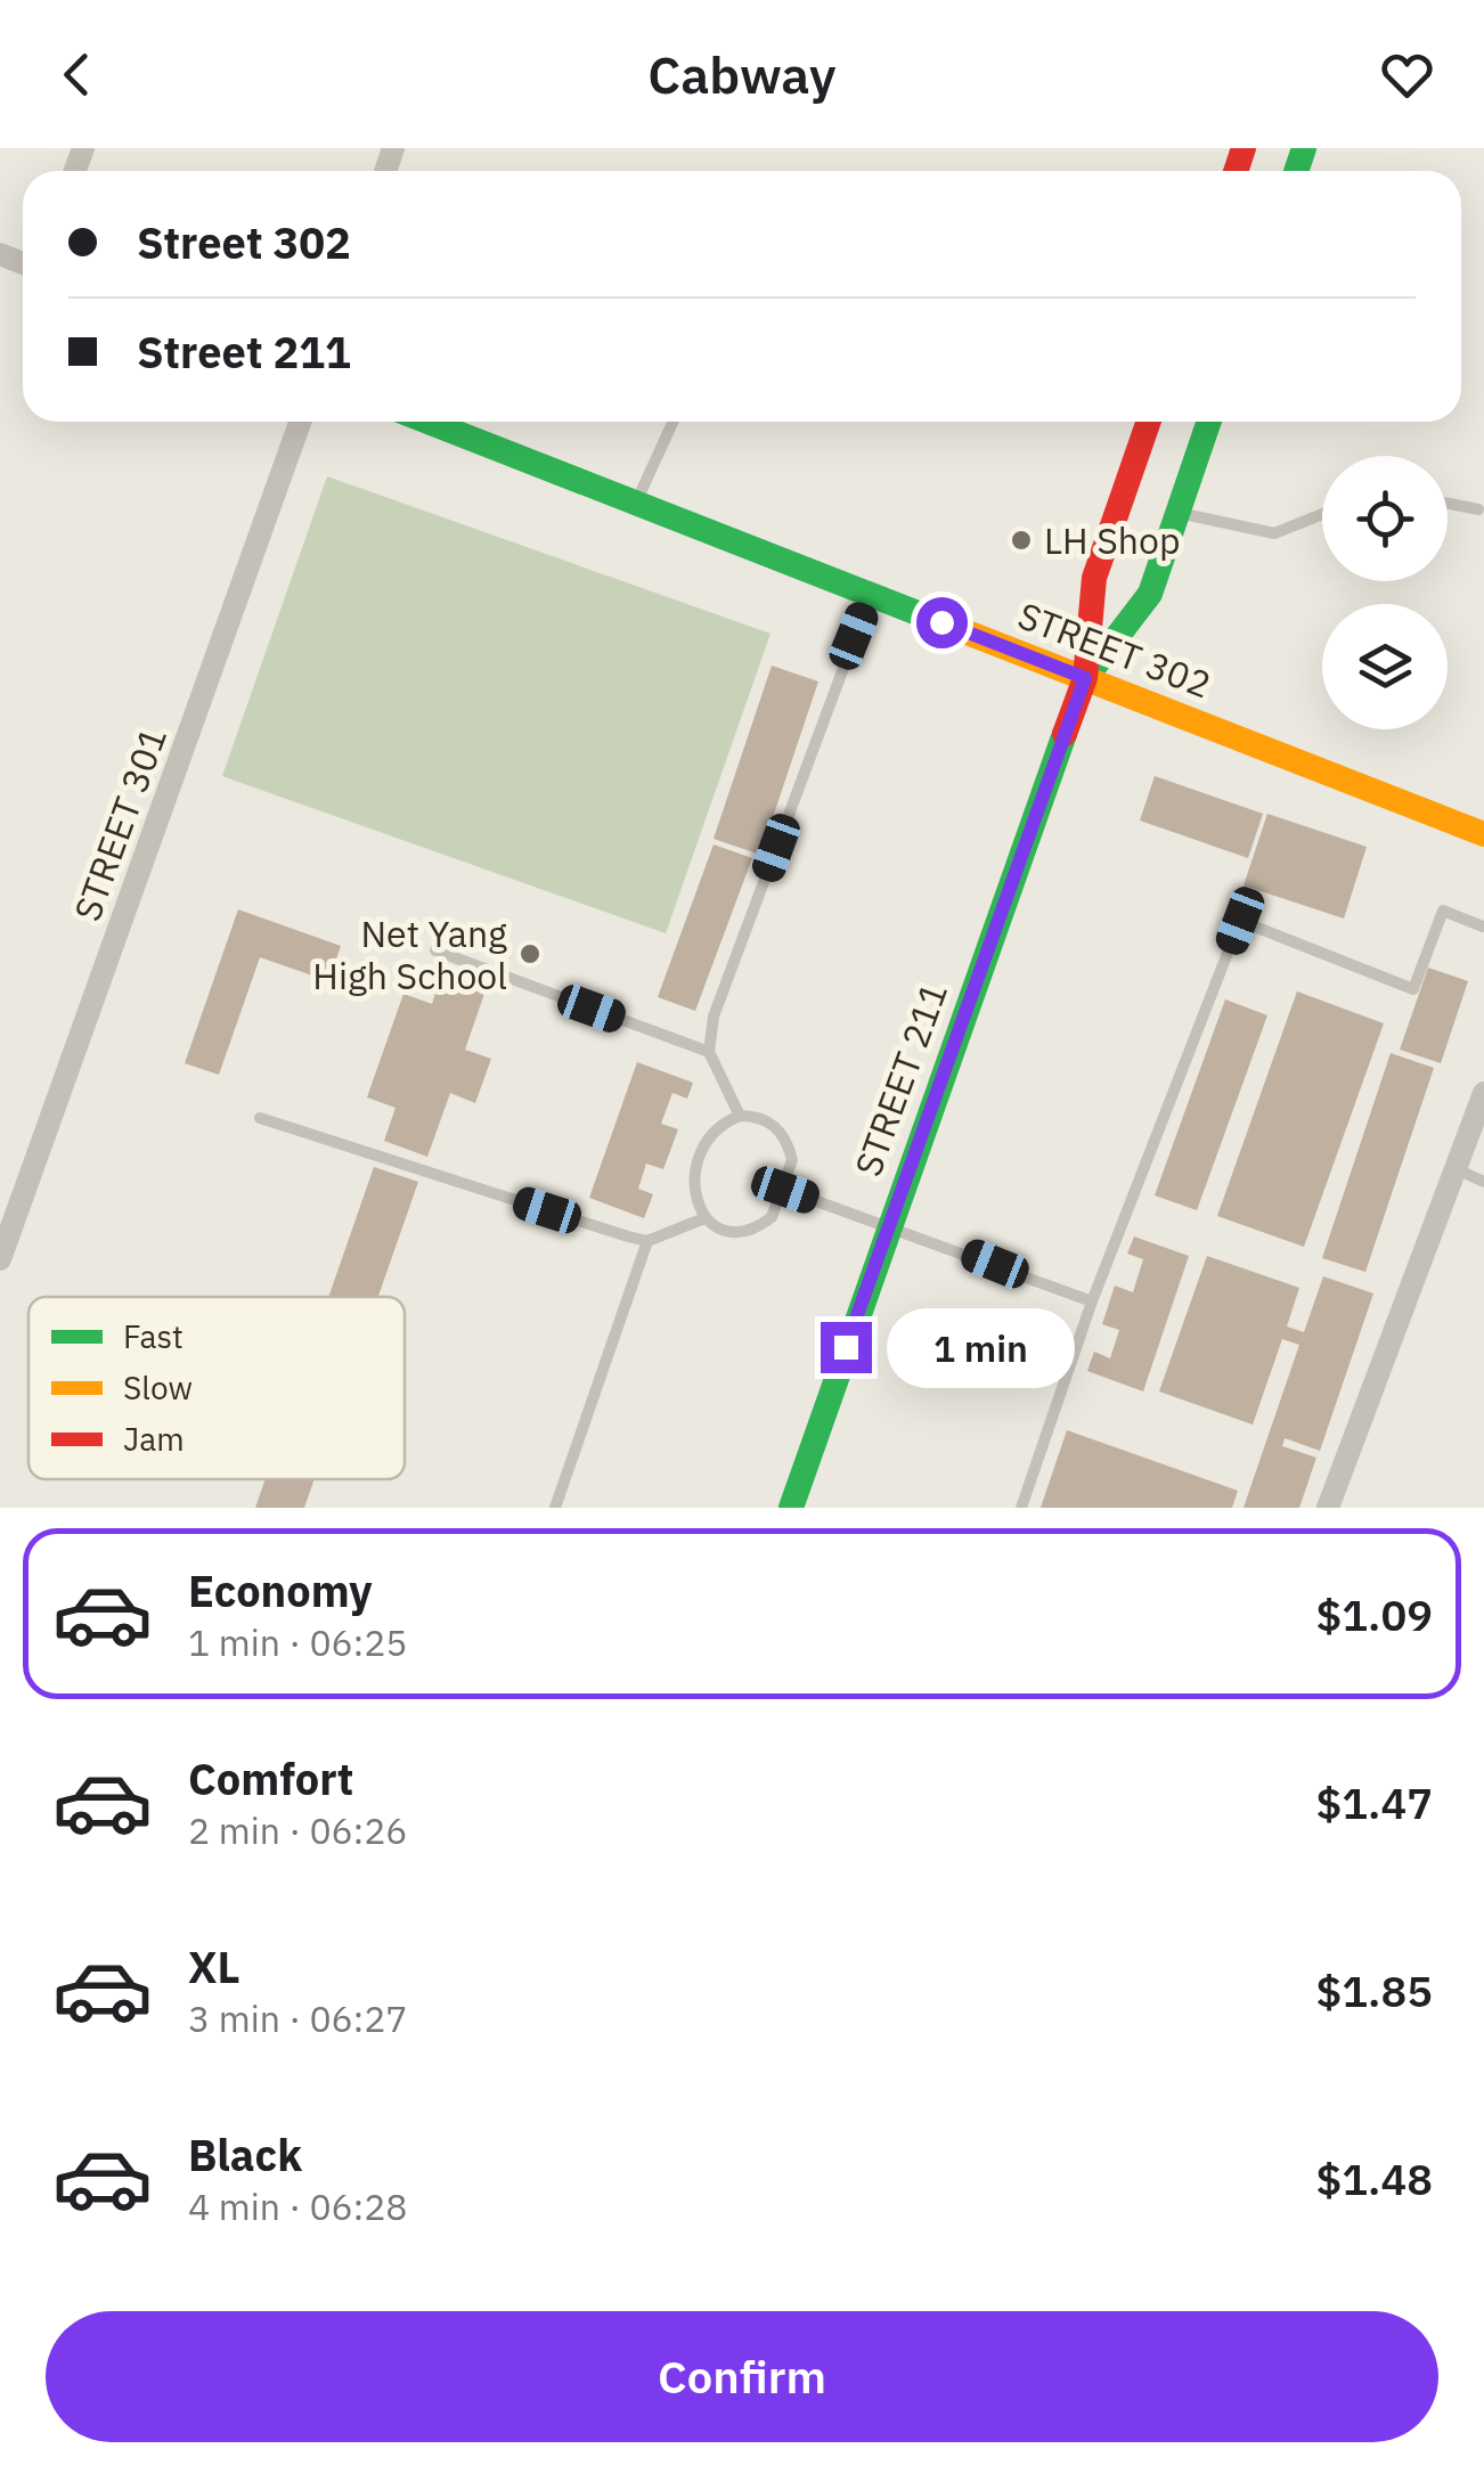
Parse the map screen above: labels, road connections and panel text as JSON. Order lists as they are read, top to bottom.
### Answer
{
  "streets": {
    "main road": ["STREET 302", "STREET 211"],
    "street": ["STREET 301"]
  },
  "crossings": [
    ["STREET 302", "STREET 211"]
  ],
  "places": ["LH Shop", "Net Yang High School"],
  "legend": ["Fast", "Slow", "Jam"],
  "page": {
    "header": "Cabway",
    "banner": ["Street 302", "Street 211"],
    "bubble": "1 min",
    "list": [
      {
        "name": "Economy",
        "note": "1 min · 06:25",
        "value": "$1.09"
      },
      {
        "name": "Comfort",
        "note": "2 min · 06:26",
        "value": "$1.47"
      },
      {
        "name": "XL",
        "note": "3 min · 06:27",
        "value": "$1.85"
      },
      {
        "name": "Black",
        "note": "4 min · 06:28",
        "value": "$1.48"
      }
    ],
    "buttons": "Confirm"
  }
}
